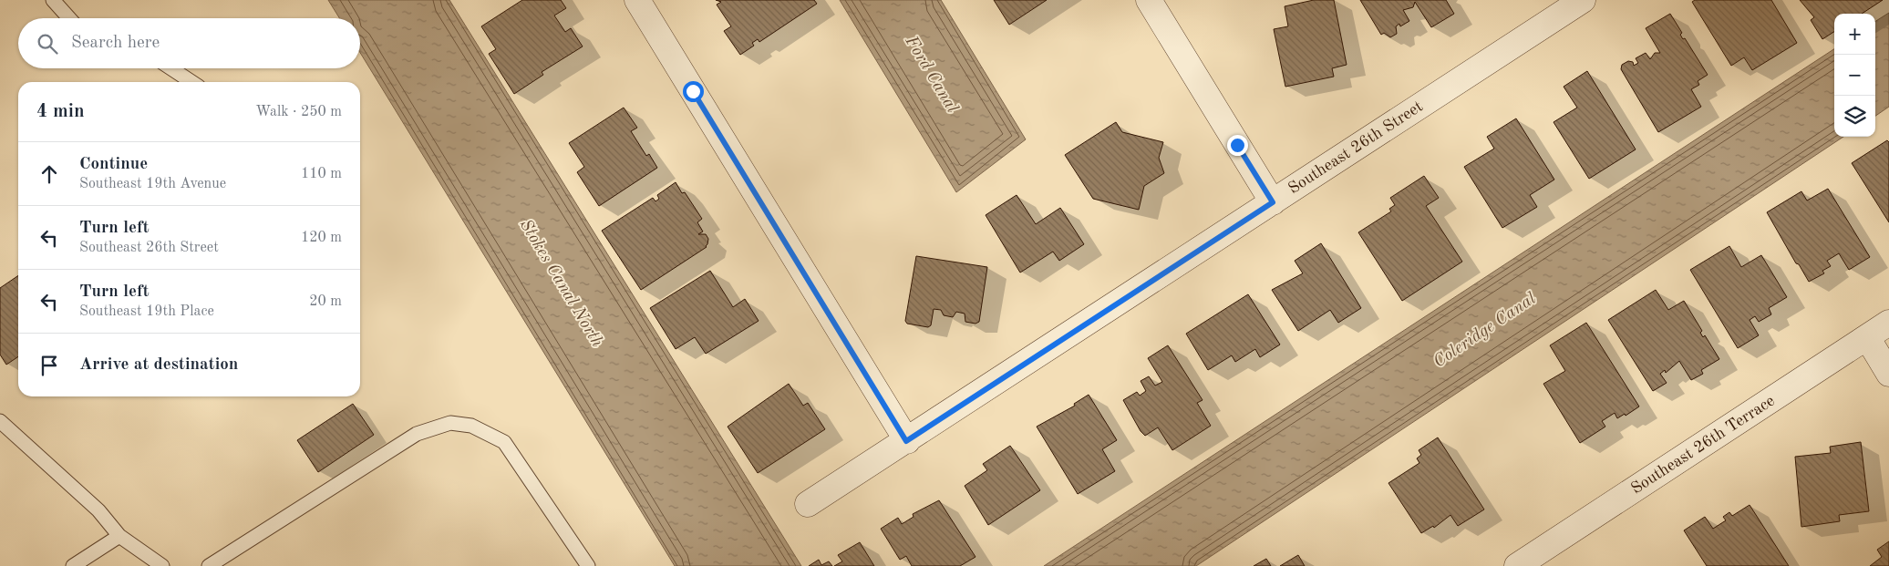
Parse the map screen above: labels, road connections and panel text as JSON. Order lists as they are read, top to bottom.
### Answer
{
  "streets": {
    "street": ["Southeast 26th Street", "Southeast 26th Terrace"]
  },
  "water": ["Ford Canal", "Stokes Canal North", "Coleridge Canal"],
  "page": {
    "map_buttons": ["+", "−"],
    "search": "Search here",
    "heading": ["4 min", "Walk · 250 m"],
    "list": [
      ["Continue", "Southeast 19th Avenue", "110 m"],
      ["Turn left", "Southeast 26th Street", "120 m"],
      ["Turn left", "Southeast 19th Place", "20 m"],
      "Arrive at destination"
    ]
  }
}
